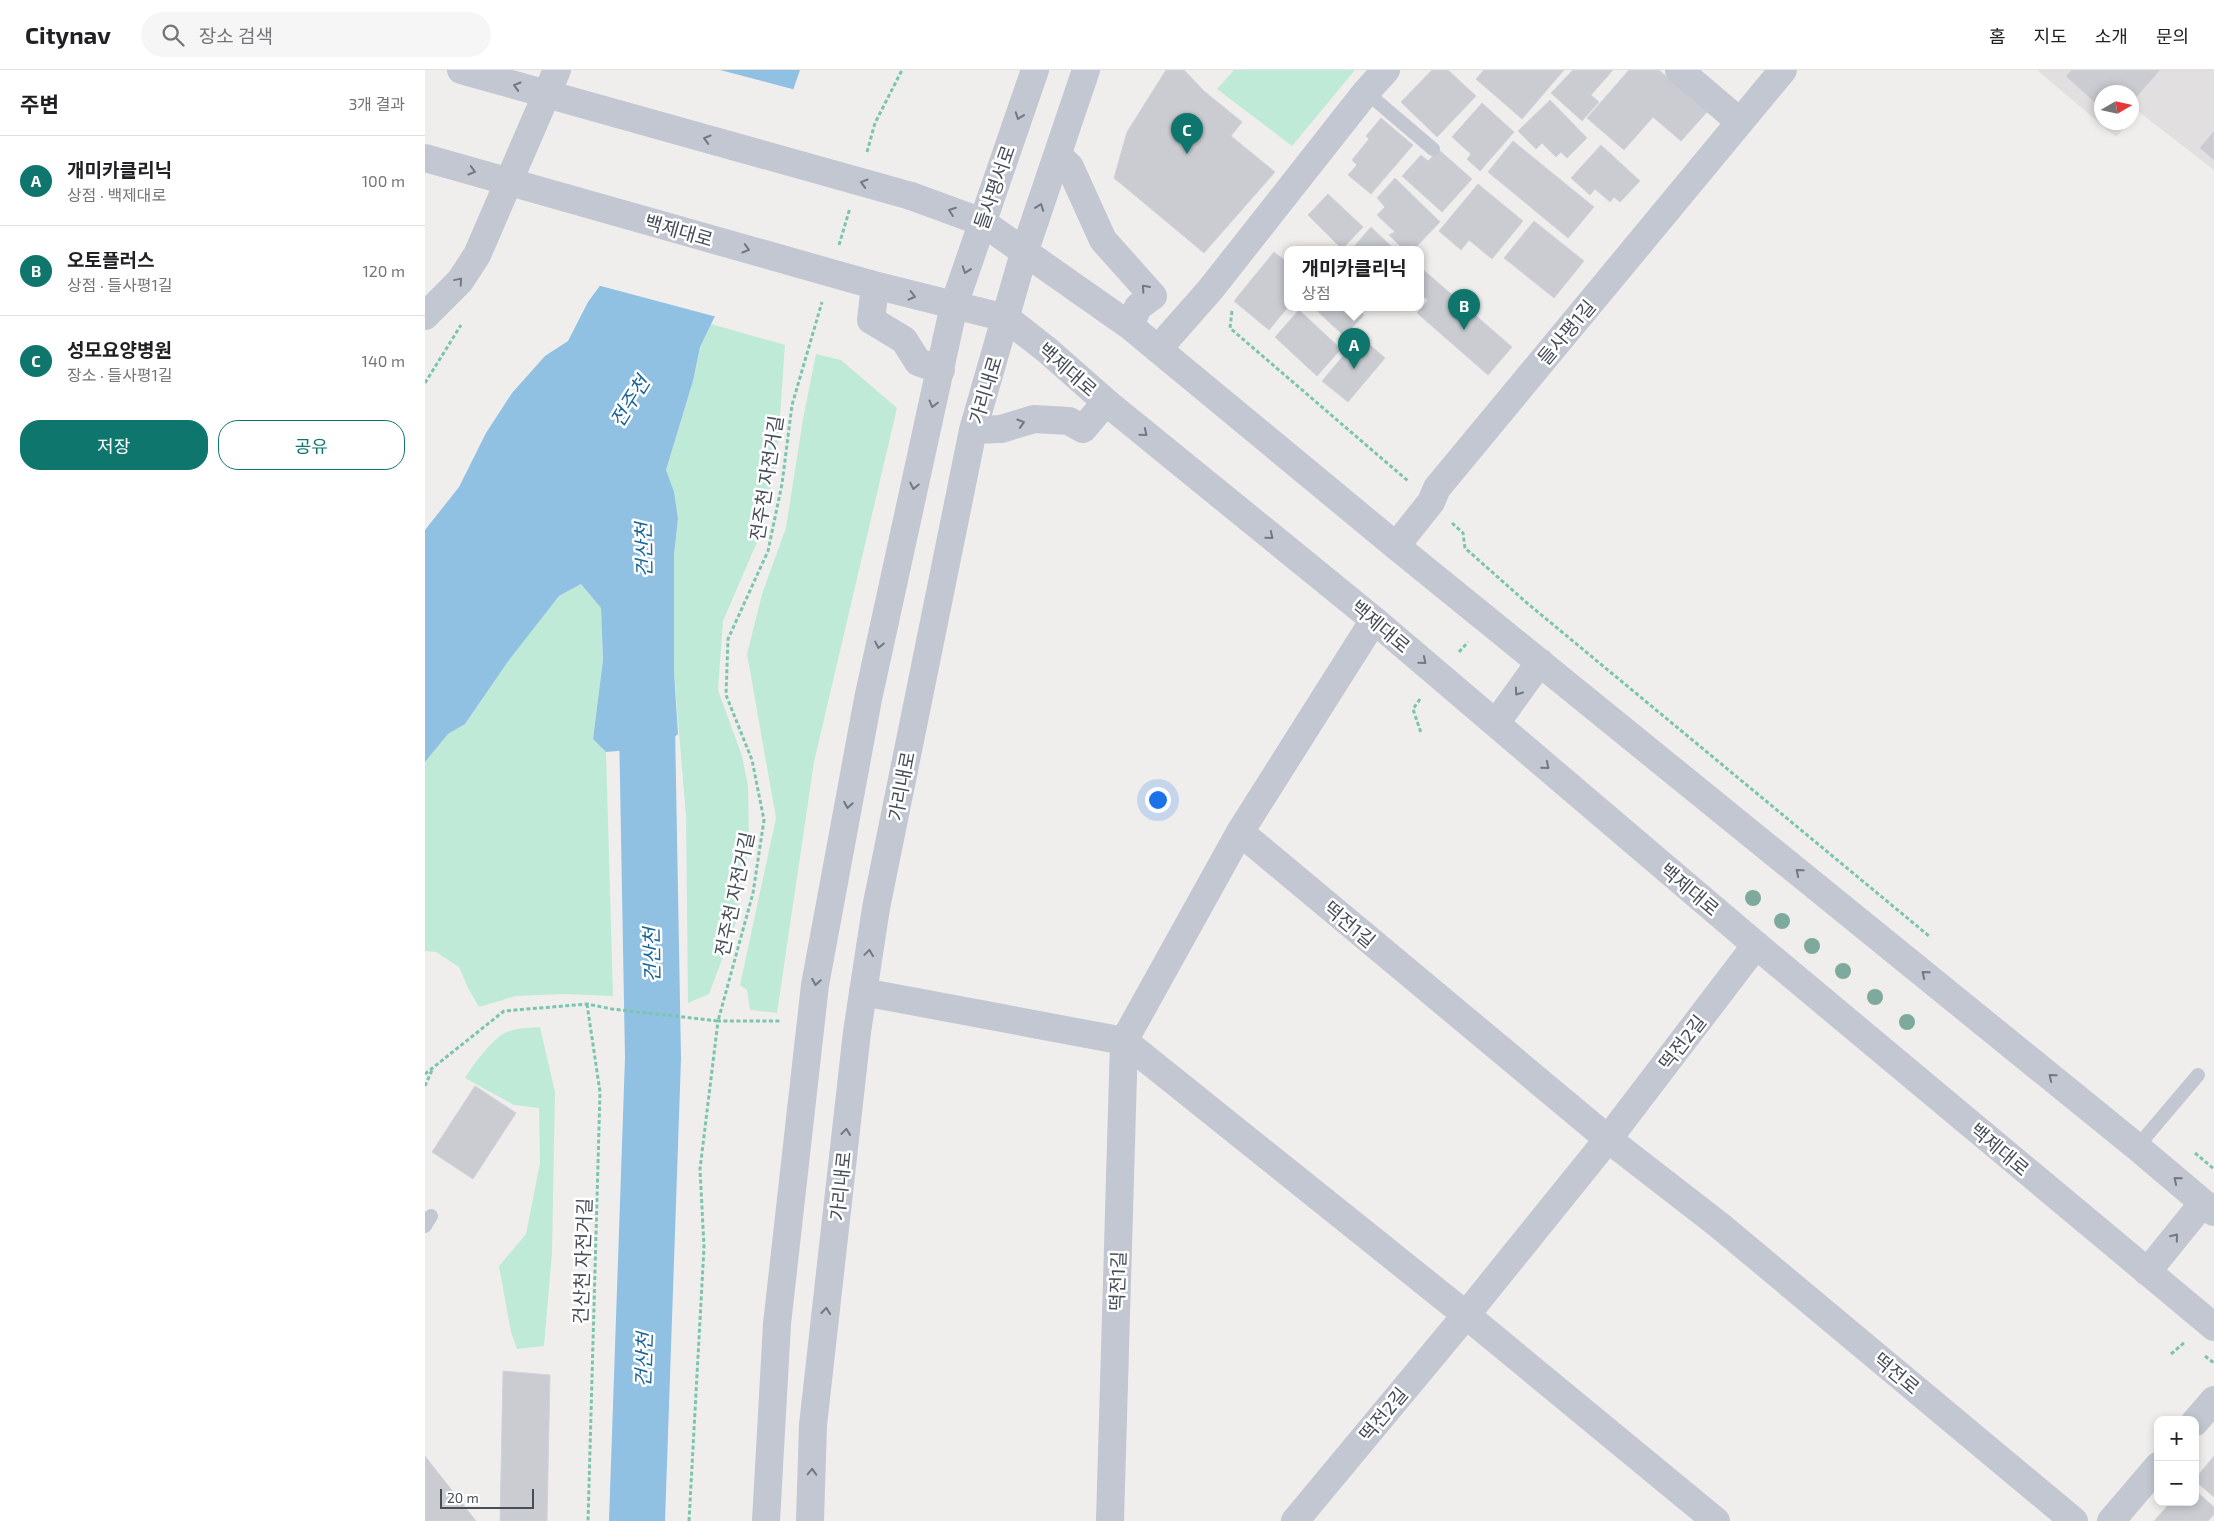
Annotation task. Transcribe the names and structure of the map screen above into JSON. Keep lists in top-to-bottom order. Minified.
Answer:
{"streets":{"street":["들사평서로","백제대로","들사평1길","가리내로","떡전1길","떡전2길","떡전로"],"path":["전주천 자전거길","건산천 자전거길"]},"crossings":[["들사평서로","백제대로"],["백제대로","가리내로"],["백제대로","떡전1길"],["백제대로","떡전2길"],["떡전1길","떡전2길"],["떡전1길","떡전로"],["떡전2길","떡전로"]],"water":["전주천","건산천"],"scale_bar":"20 m","north":"right","page":{"header":"Citynav","search":"장소 검색","nav":["홈","지도","소개","문의"],"heading":["주변","3개 결과"],"pins":["C","B","A"],"list":[{"mark":"A","name":"개미카클리닉","note":"상점 · 백제대로","value":"100 m"},{"mark":"B","name":"오토플러스","note":"상점 · 들사평1길","value":"120 m"},{"mark":"C","name":"성모요양병원","note":"장소 · 들사평1길","value":"140 m"}],"popup":["개미카클리닉","상점"],"buttons":["저장","공유"],"map_buttons":["+","−"],"scale":"20 m"}}
